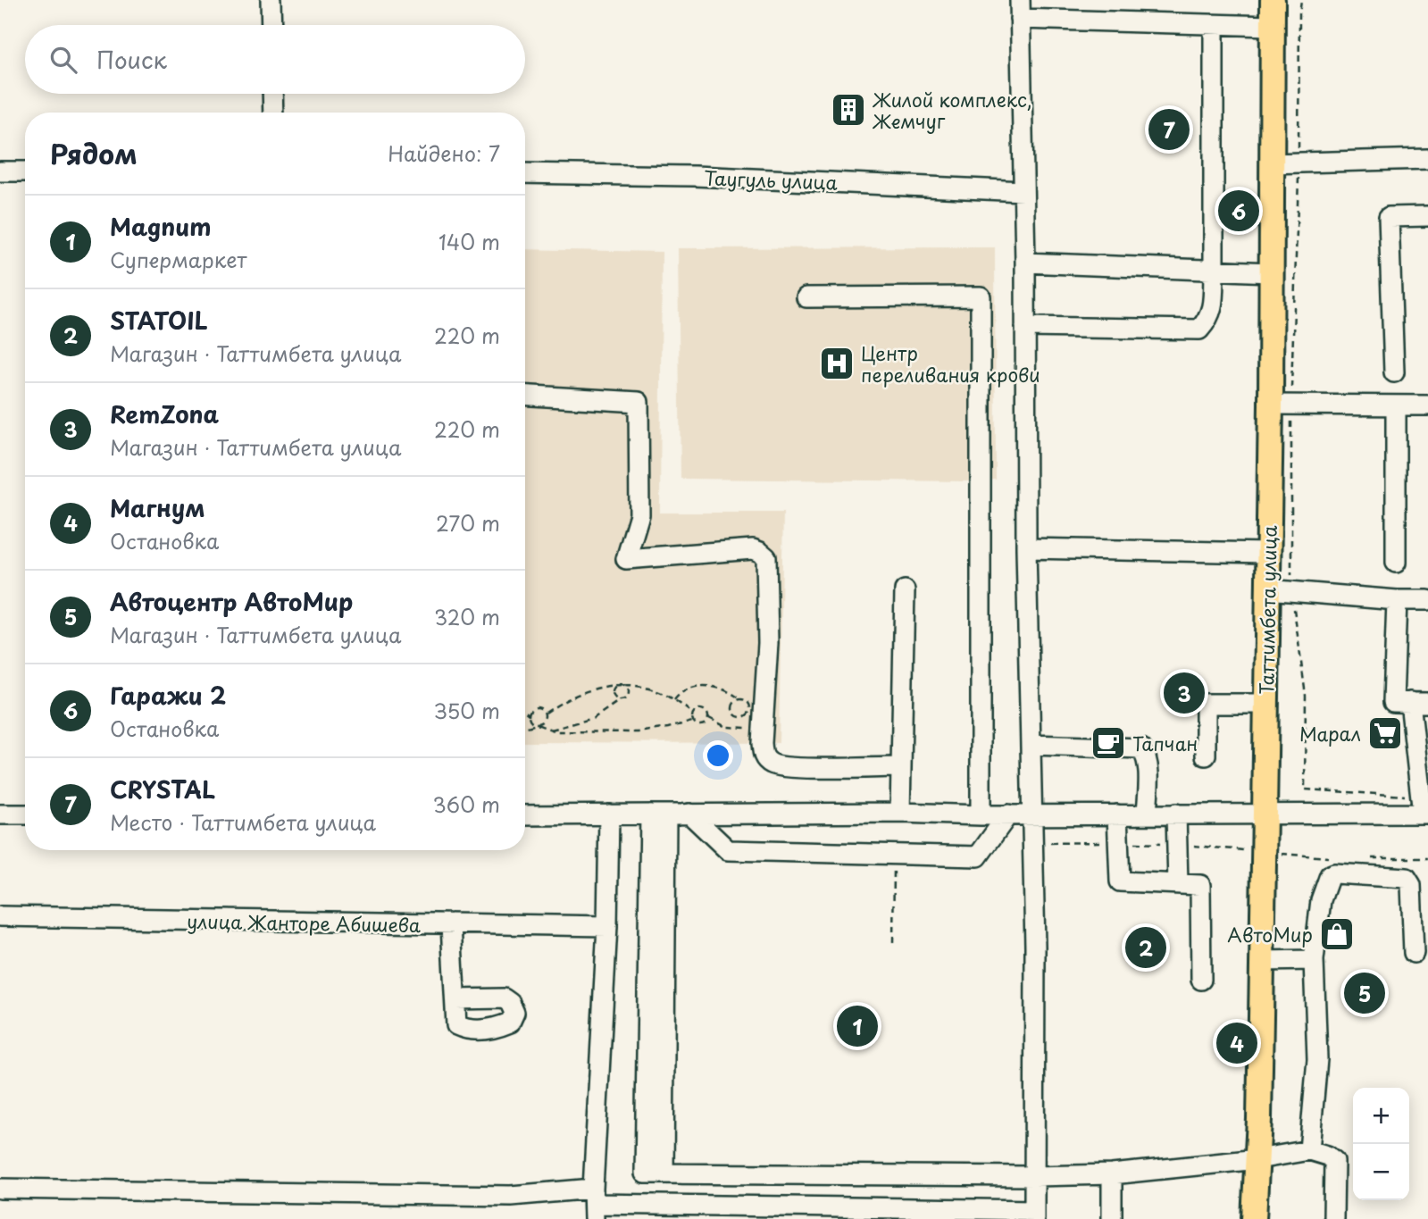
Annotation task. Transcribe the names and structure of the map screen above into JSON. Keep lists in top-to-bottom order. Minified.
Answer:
{"streets":{"main road":["Таттимбета улица"],"street":["Таугуль улица","улица Жанторе Абишева"]},"places":{"building":["Жилой комплекс, Жемчуг"],"hospital":["Центр переливания крови"],"supermarket":["Марал"],"cafe":["Тапчан"],"shop":["АвтоМир"]},"page":{"search":"Поиск","pins":["7","6","3","2","5","1","4"],"heading":["Рядом","Найдено: 7"],"list":[{"mark":"1","name":"Magnum","note":"Супермаркет","value":"140 m"},{"mark":"2","name":"STATOIL","note":"Магазин · Таттимбета улица","value":"220 m"},{"mark":"3","name":"RemZona","note":"Магазин · Таттимбета улица","value":"220 m"},{"mark":"4","name":"Магнум","note":"Остановка","value":"270 m"},{"mark":"5","name":"Автоцентр АвтоМир","note":"Магазин · Таттимбета улица","value":"320 m"},{"mark":"6","name":"Гаражи 2","note":"Остановка","value":"350 m"},{"mark":"7","name":"CRYSTAL","note":"Место · Таттимбета улица","value":"360 m"}],"map_buttons":["+","−"]}}
